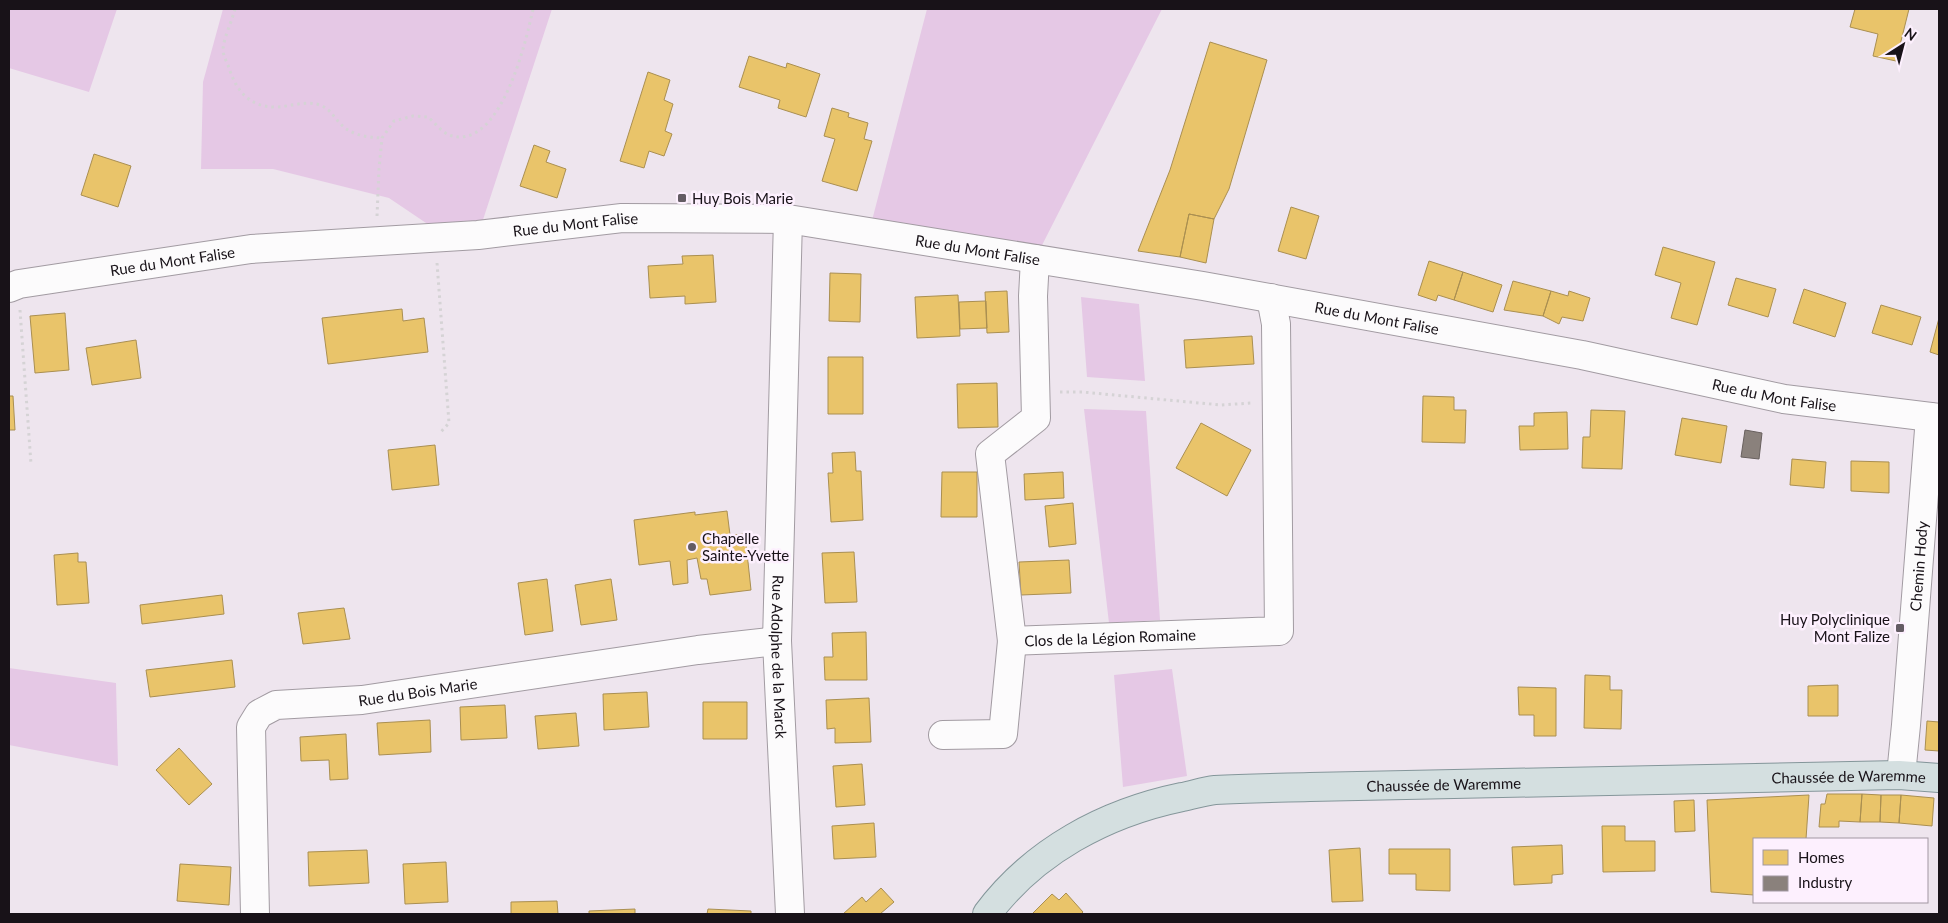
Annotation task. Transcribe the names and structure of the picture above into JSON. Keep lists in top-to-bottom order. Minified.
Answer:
{"streets":{"main road":["Chaussée de Waremme"],"street":["Rue du Mont Falise","Chemin Hody","Clos de la Légion Romaine","Rue Adolphe de la Marck","Rue du Bois Marie"]},"crossings":[["Rue du Mont Falise","Chemin Hody"],["Rue du Mont Falise","Clos de la Légion Romaine"],["Rue du Mont Falise","Rue Adolphe de la Marck"],["Chemin Hody","Chaussée de Waremme"],["Rue Adolphe de la Marck","Rue du Bois Marie"]],"places":{"transit":["Huy Bois Marie","Huy Polyclinique Mont Falize"],"other":["Chapelle Sainte-Yvette"]},"legend":["Homes","Industry"],"north":"top right"}
